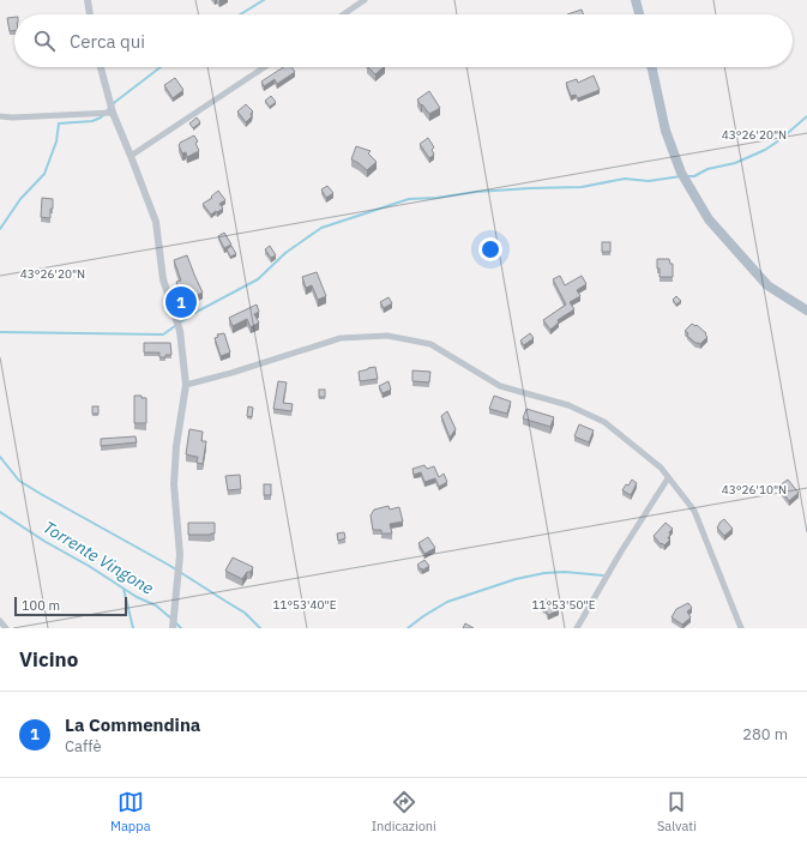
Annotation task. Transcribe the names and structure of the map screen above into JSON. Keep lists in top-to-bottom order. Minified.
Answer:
{"water":["Torrente Vingone"],"scale_bar":"100 m","page":{"search":"Cerca qui","pins":"1","scale":"100 m","heading":"Vicino","list":[{"mark":"1","name":"La Commendina","note":"Caffè","value":"280 m"}],"nav":["Mappa","Indicazioni","Salvati"]},"coordinates":["43°26'20\"N","43°26'10\"N","11°53'40\"E","11°53'50\"E"]}
